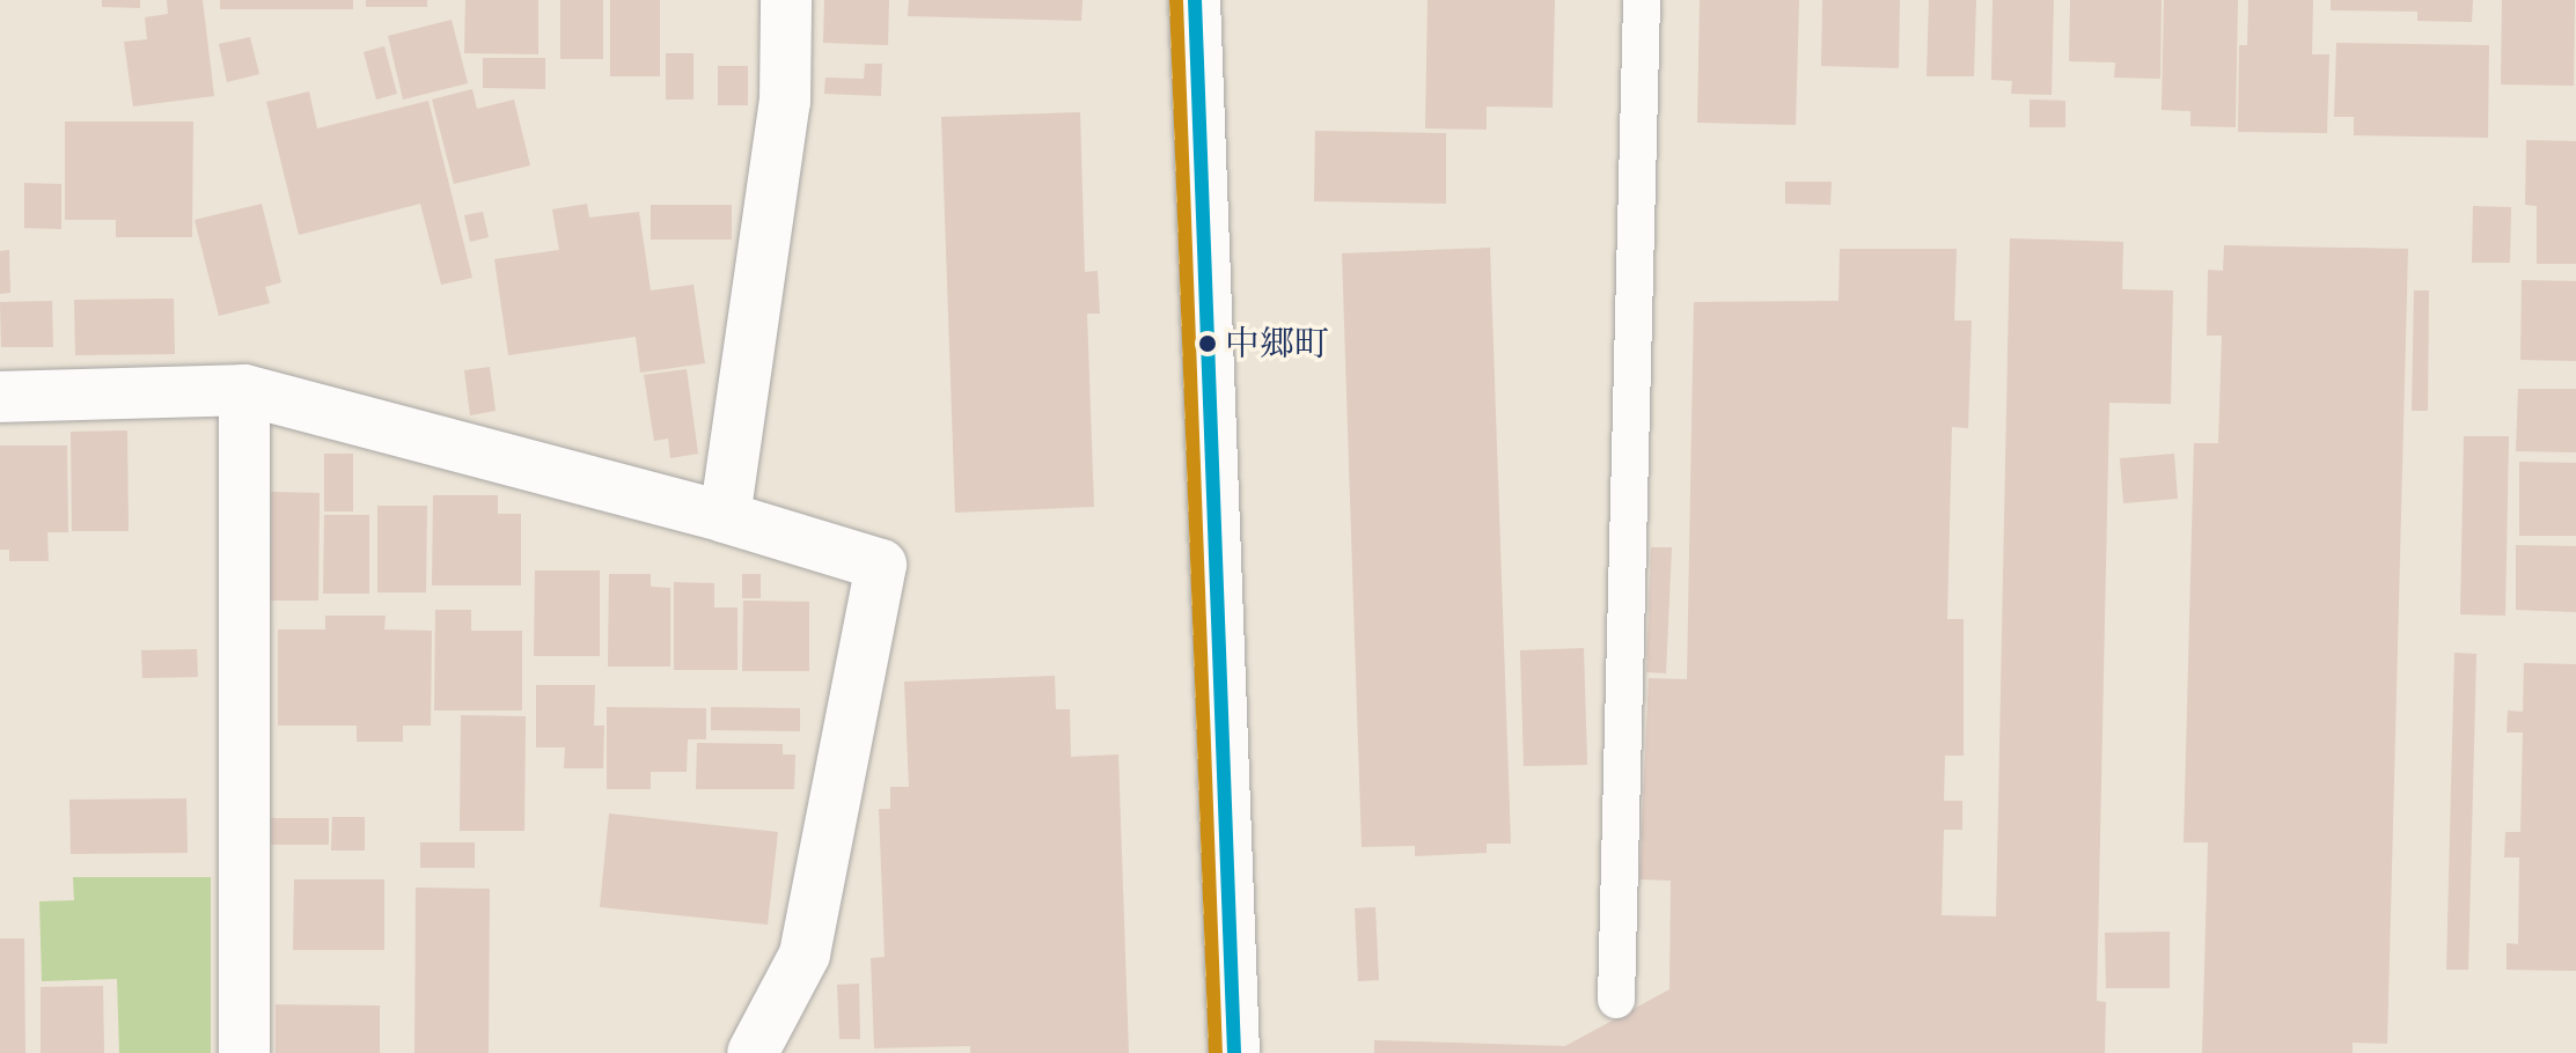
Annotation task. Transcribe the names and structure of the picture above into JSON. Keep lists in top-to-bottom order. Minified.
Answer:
{"places":["中郷町"]}
